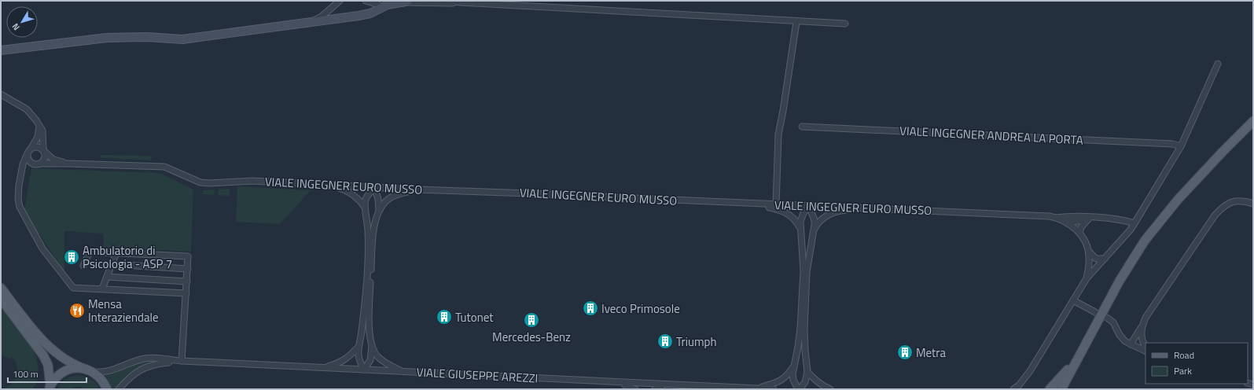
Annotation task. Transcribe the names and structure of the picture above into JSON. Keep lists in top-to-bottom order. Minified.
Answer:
{"streets":{"street":["VIALE INGEGNER ANDREA LA PORTA","VIALE INGEGNER EURO MUSSO","VIALE GIUSEPPE AREZZI"]},"places":{"building":["Ambulatorio di Psicologia - ASP 7","Iveco Primosole","Tutonet","Mercedes-Benz","Triumph","Metra"],"restaurant":["Mensa Interaziendale"]},"legend":["Road","Park"],"scale_bar":"100 m","north":"bottom left"}
